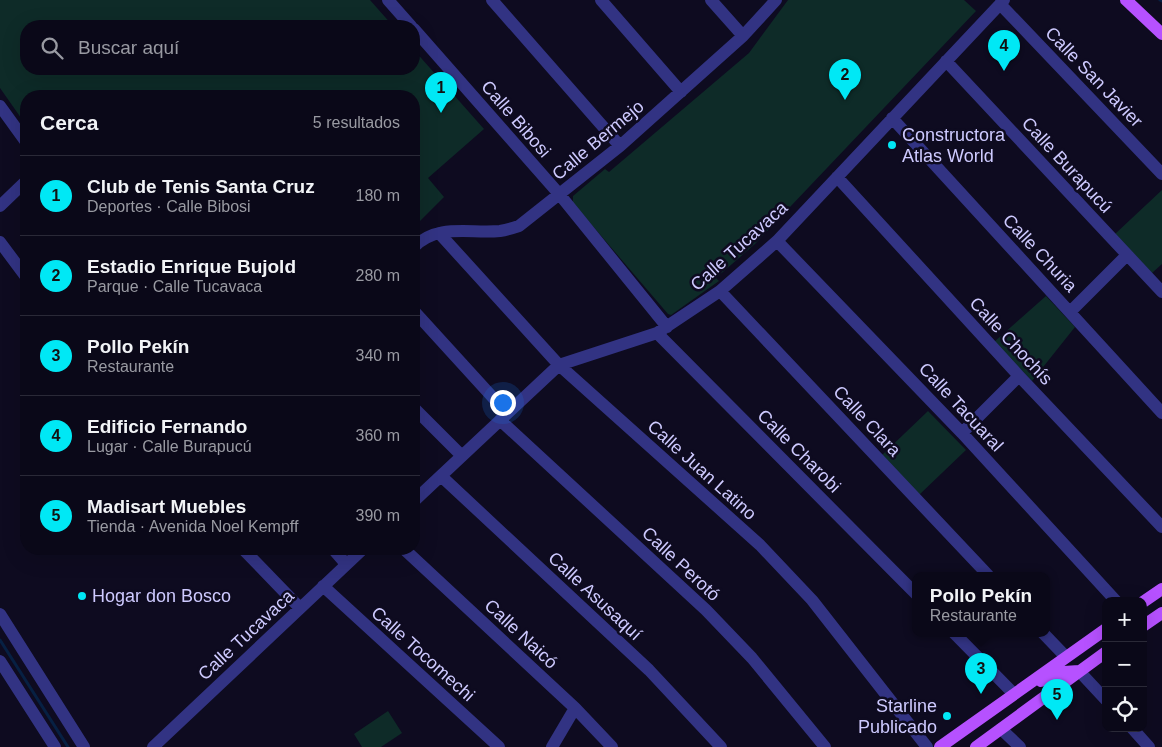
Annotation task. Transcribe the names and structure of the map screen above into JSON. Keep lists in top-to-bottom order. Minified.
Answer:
{"streets":{"street":["Calle San Javier","Calle Bibosi","Calle Bermejo","Calle Burapucú","Calle Tucavaca","Calle Churia","Calle Chochís","Calle Tacuaral","Calle Clara","Calle Charobi","Calle Juan Latino","Calle Perotó","Calle Asusaquí","Calle Naicó","Calle Tocomechi"]},"crossings":[["Calle San Javier","Calle Tucavaca"],["Calle Bibosi","Calle Bermejo"],["Calle Bibosi","Calle Tucavaca"],["Calle Bibosi","Calle Charobi"],["Calle Bermejo","Calle Juan Latino"],["Calle Burapucú","Calle Tucavaca"],["Calle Tucavaca","Calle Churia"],["Calle Tucavaca","Calle Chochís"],["Calle Tucavaca","Calle Tacuaral"],["Calle Tucavaca","Calle Clara"],["Calle Tucavaca","Calle Charobi"],["Calle Tucavaca","Calle Juan Latino"],["Calle Tucavaca","Calle Perotó"],["Calle Tucavaca","Calle Asusaquí"],["Calle Tucavaca","Calle Tocomechi"]],"places":["Constructora Atlas World","Hogar don Bosco","Starline Publicado"],"page":{"search":"Buscar aquí","pins":["4","2","1","3","5"],"heading":["Cerca","5 resultados"],"list":[{"mark":"1","name":"Club de Tenis Santa Cruz","note":"Deportes · Calle Bibosi","value":"180 m"},{"mark":"2","name":"Estadio Enrique Bujold","note":"Parque · Calle Tucavaca","value":"280 m"},{"mark":"3","name":"Pollo Pekín","note":"Restaurante","value":"340 m"},{"mark":"4","name":"Edificio Fernando","note":"Lugar · Calle Burapucú","value":"360 m"},{"mark":"5","name":"Madisart Muebles","note":"Tienda · Avenida Noel Kempff","value":"390 m"}],"popup":["Pollo Pekín","Restaurante"],"map_buttons":["+","−"]}}
